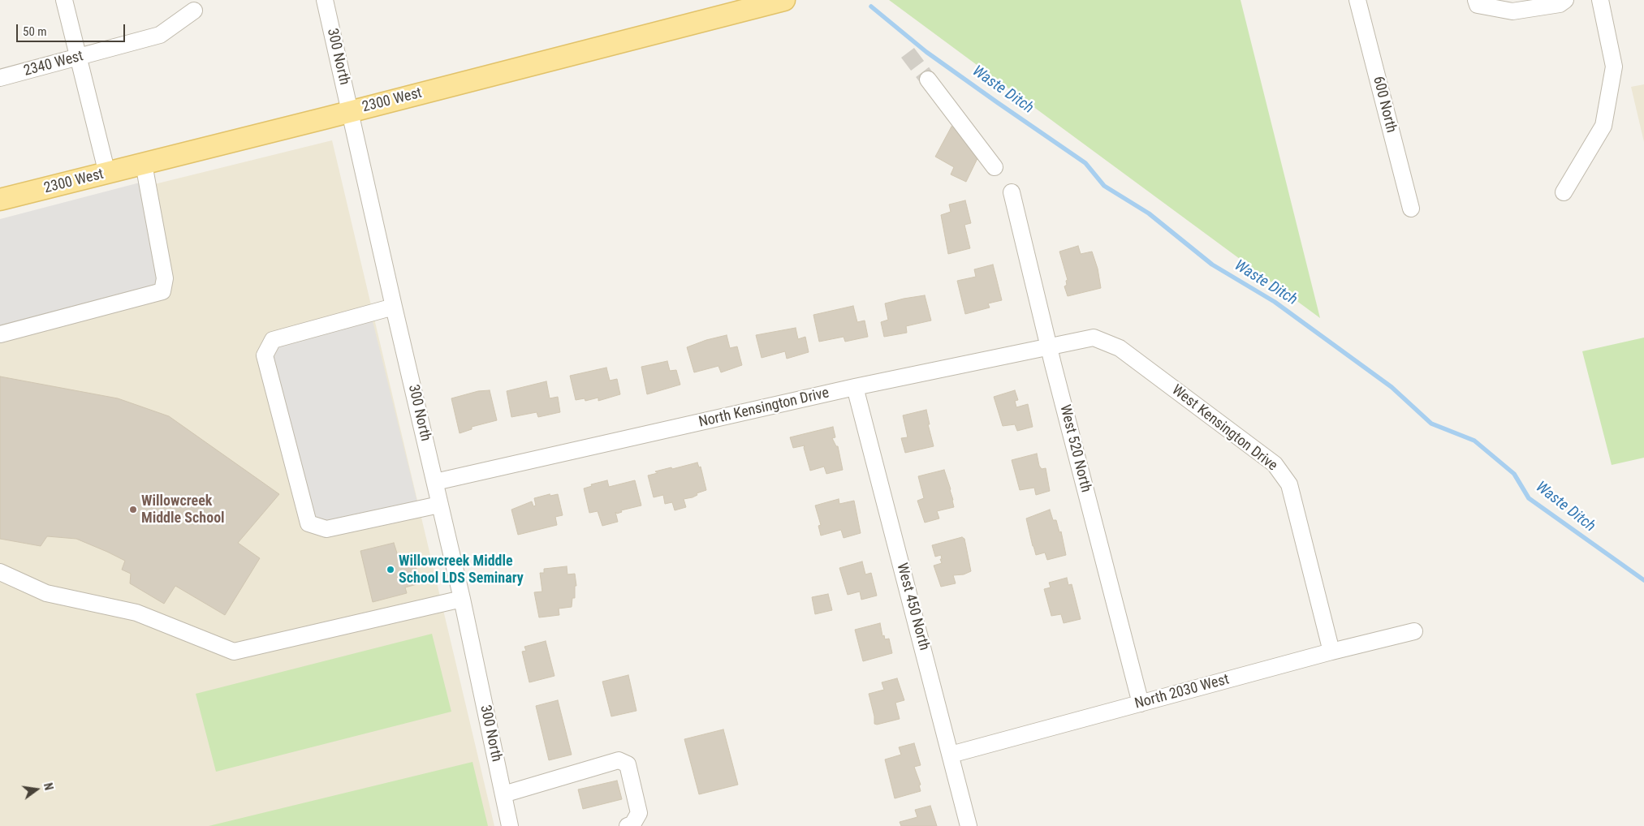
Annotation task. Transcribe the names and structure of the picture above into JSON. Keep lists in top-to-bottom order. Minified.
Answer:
{"streets":{"main road":["2300 West"],"street":["300 North","2340 West","600 North","North Kensington Drive","West Kensington Drive","West 520 North","West 450 North","North 2030 West"]},"crossings":[["300 North","2300 West"],["300 North","North Kensington Drive"],["North Kensington Drive","West Kensington Drive"],["North Kensington Drive","West 520 North"],["North Kensington Drive","West 450 North"],["West Kensington Drive","North 2030 West"],["West 520 North","North 2030 West"],["West 450 North","North 2030 West"]],"water":["Waste Ditch"],"places":["Willowcreek Middle School","Willowcreek Middle School LDS Seminary"],"scale_bar":"50 m","north":"right"}
